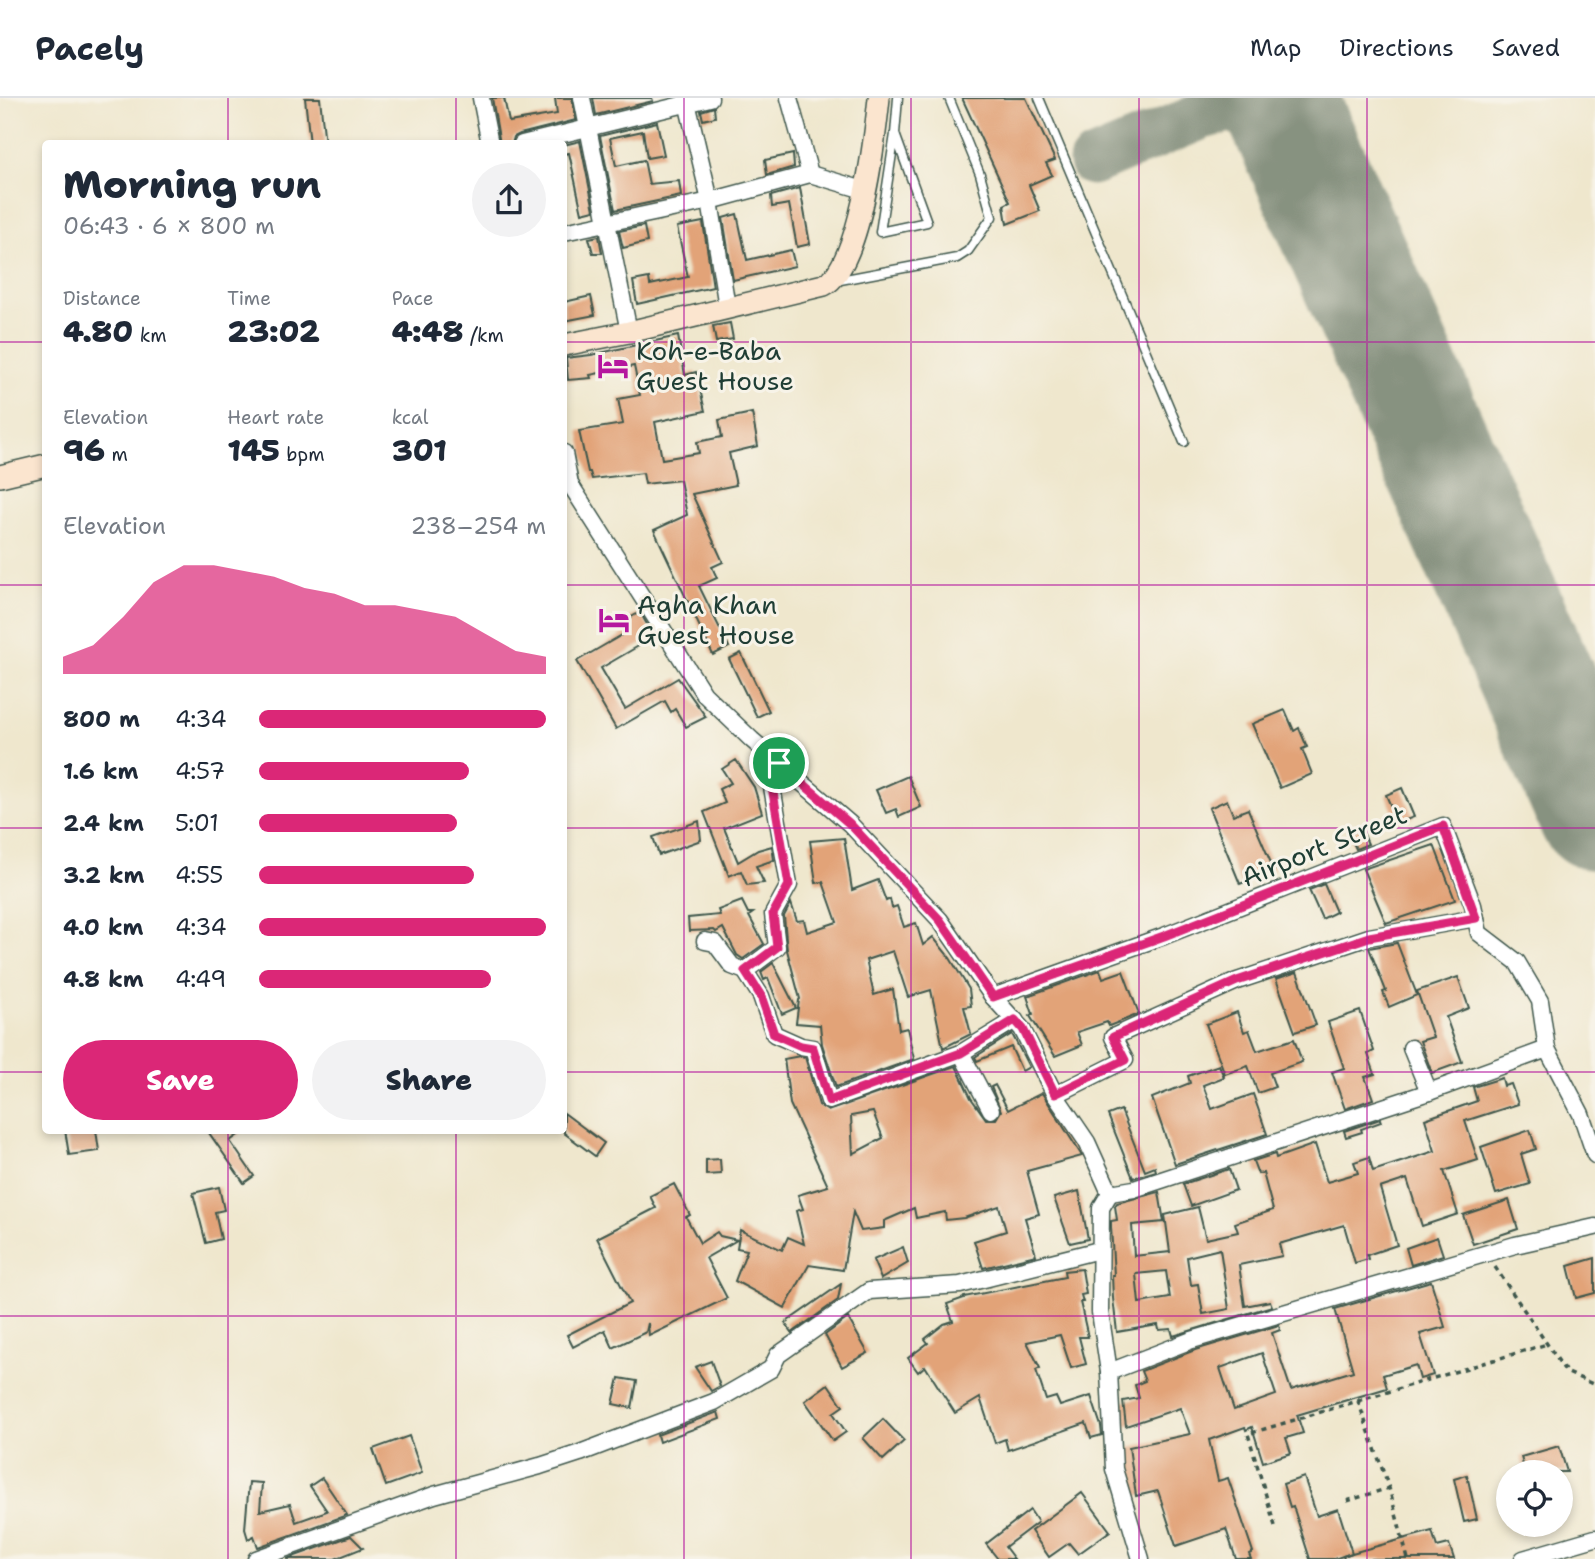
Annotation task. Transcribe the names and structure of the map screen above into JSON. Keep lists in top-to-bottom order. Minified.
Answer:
{"streets":{"street":["Airport Street"]},"places":{"hotel":["Koh-e-Baba Guest House","Agha Khan Guest House"]},"page":{"header":"Pacely","nav":["Map","Directions","Saved"],"heading":["Morning run","06:43 · 6 × 800 m"],"stats":[["Distance","4.80 km"],["Time","23:02"],["Pace","4:48 /km"],["Elevation","96 m"],["Heart rate","145 bpm"],["kcal","301"]],"chart":["Elevation","238–254 m"],"list":[{"name":"800 m","note":"4:34"},{"name":"1.6 km","note":"4:57"},{"name":"2.4 km","note":"5:01"},{"name":"3.2 km","note":"4:55"},{"name":"4.0 km","note":"4:34"},{"name":"4.8 km","note":"4:49"}],"buttons":["Save","Share"]}}
